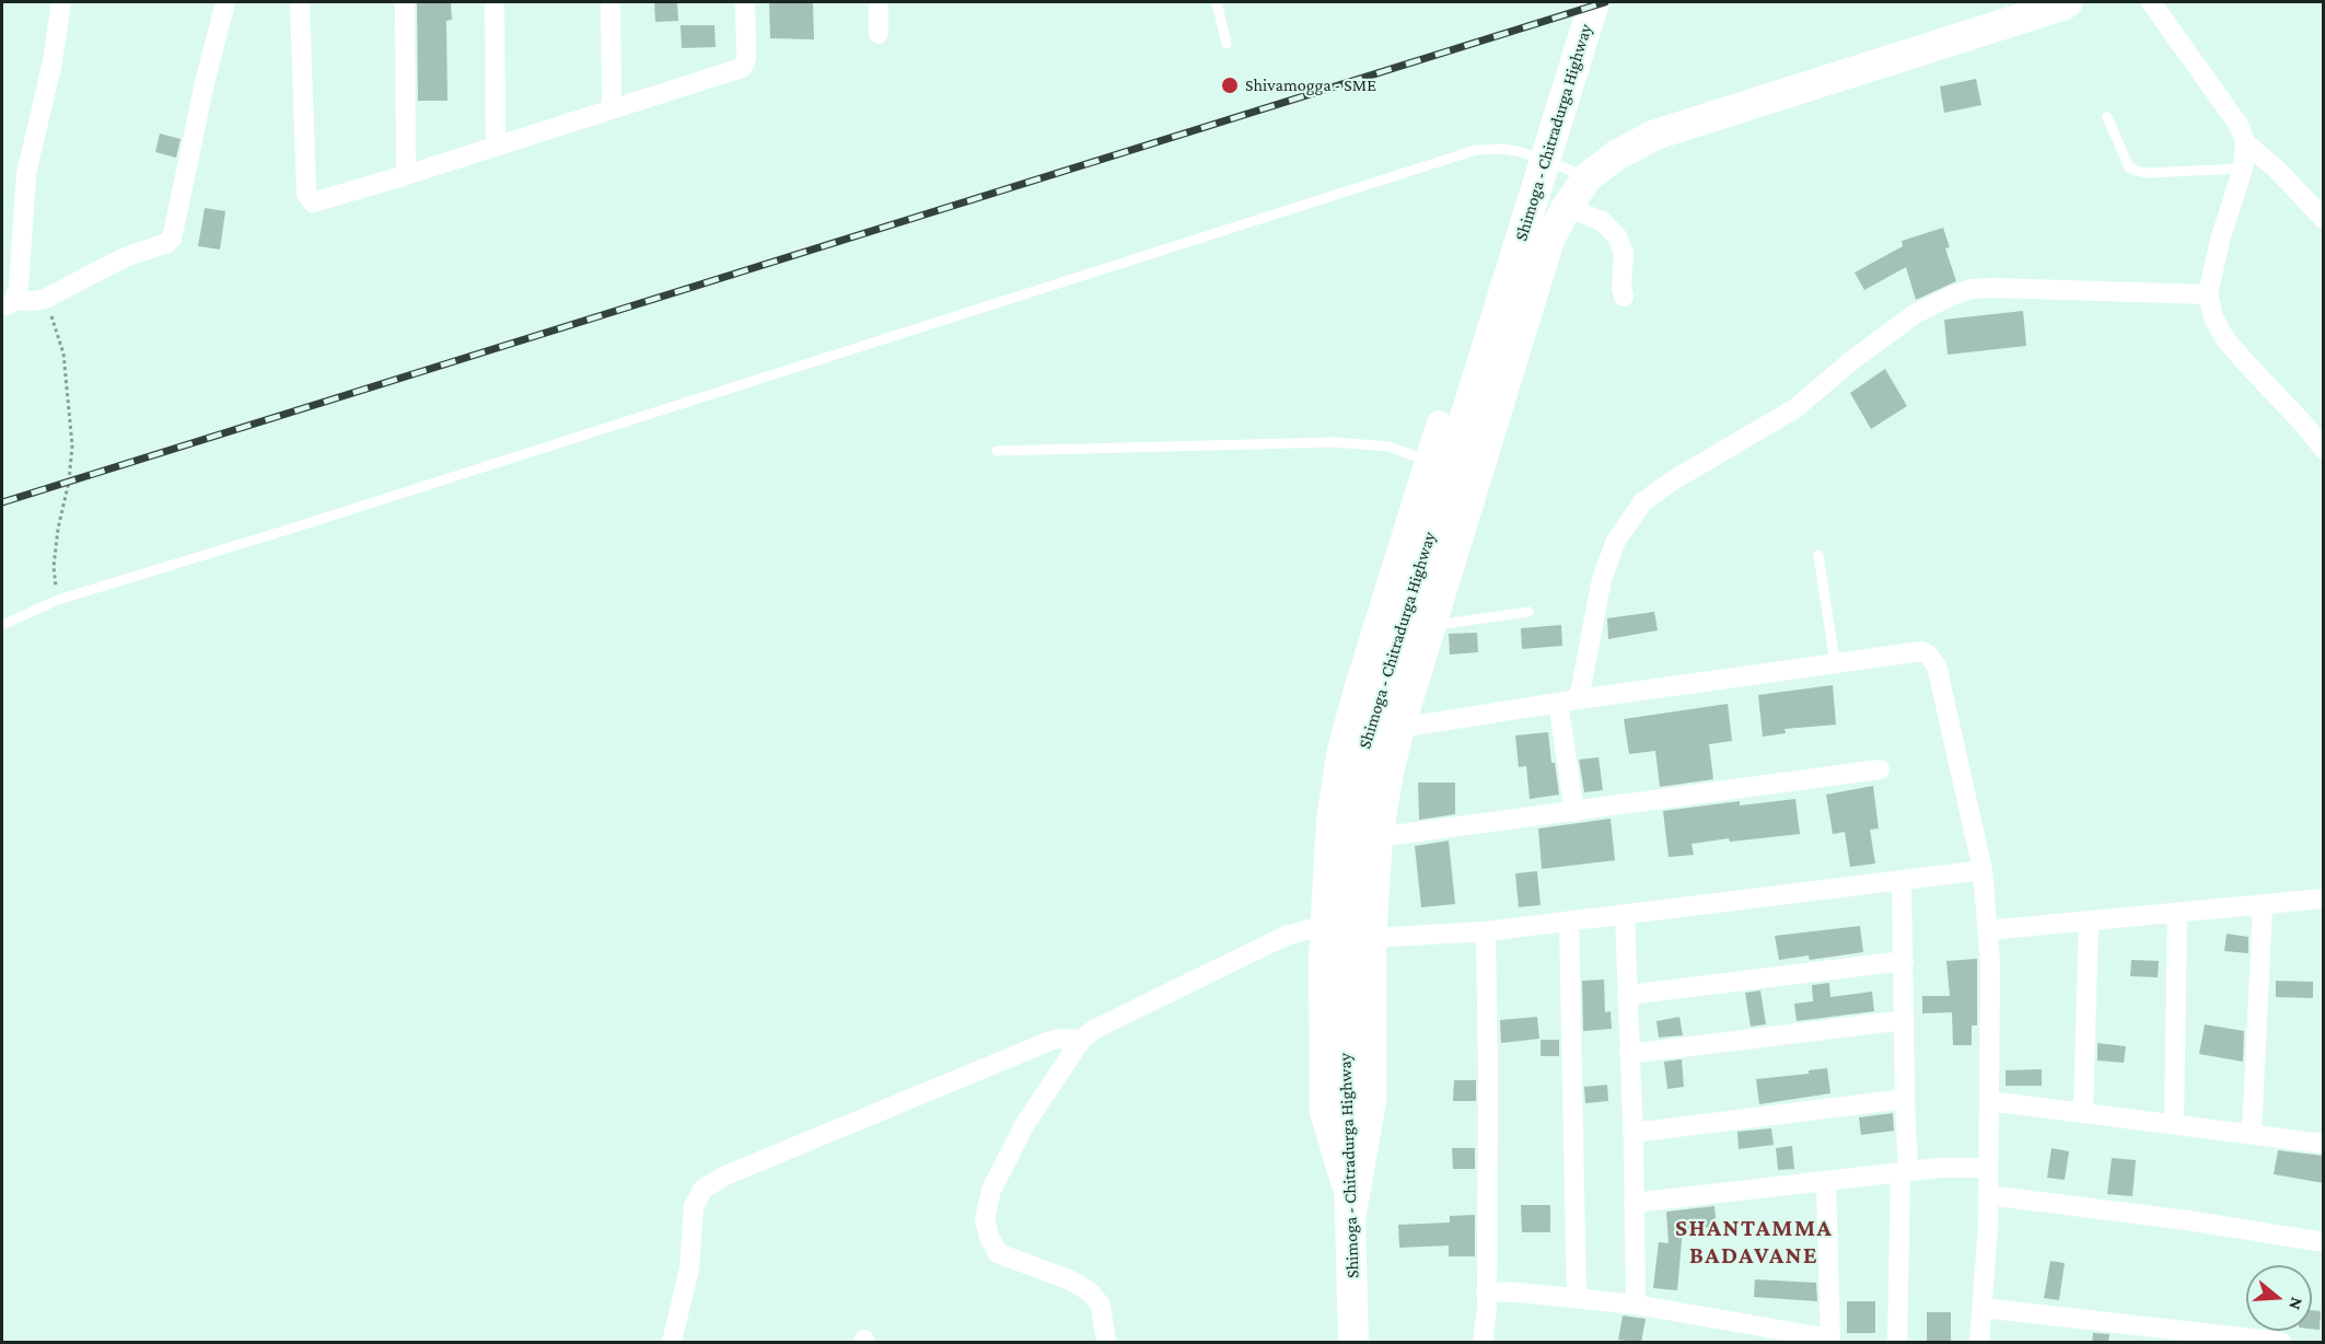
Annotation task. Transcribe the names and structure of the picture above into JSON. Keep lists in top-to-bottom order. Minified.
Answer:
{"streets":{"main road":["Shimoga - Chitradurga Highway"]},"districts":["SHANTAMMA BADAVANE"],"places":["Shivamogga - SME"],"north":"right"}
